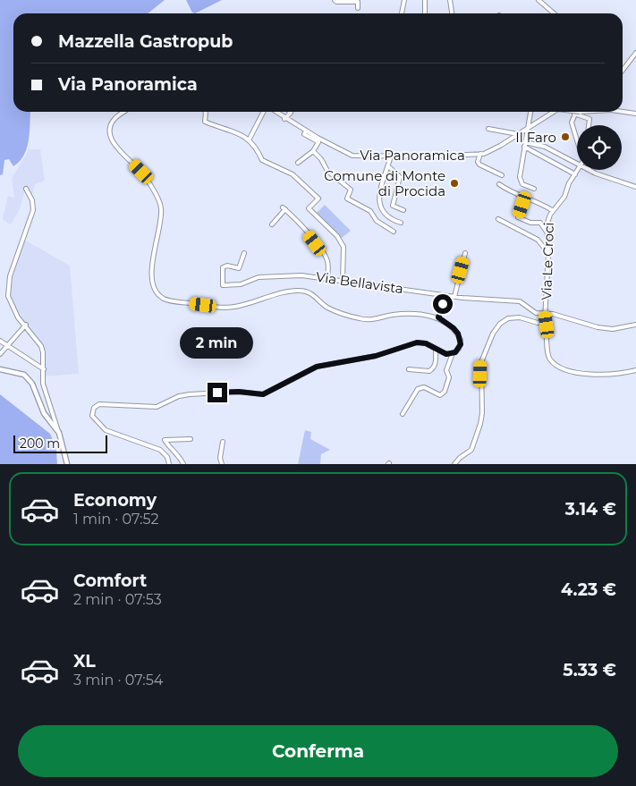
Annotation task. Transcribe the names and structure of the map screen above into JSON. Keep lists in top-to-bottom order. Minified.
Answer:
{"streets":{"street":["Via Panoramica","Via Le Croci","Via Bellavista"]},"crossings":[["Via Le Croci","Via Bellavista"]],"places":["Il Faro","Comune di Monte di Procida"],"scale_bar":"200 m","page":{"banner":["Mazzella Gastropub","Via Panoramica"],"bubble":"2 min","scale":"200 m","list":[{"name":"Economy","note":"1 min · 07:52","value":"3.14 €"},{"name":"Comfort","note":"2 min · 07:53","value":"4.23 €"},{"name":"XL","note":"3 min · 07:54","value":"5.33 €"}],"buttons":"Conferma"}}
